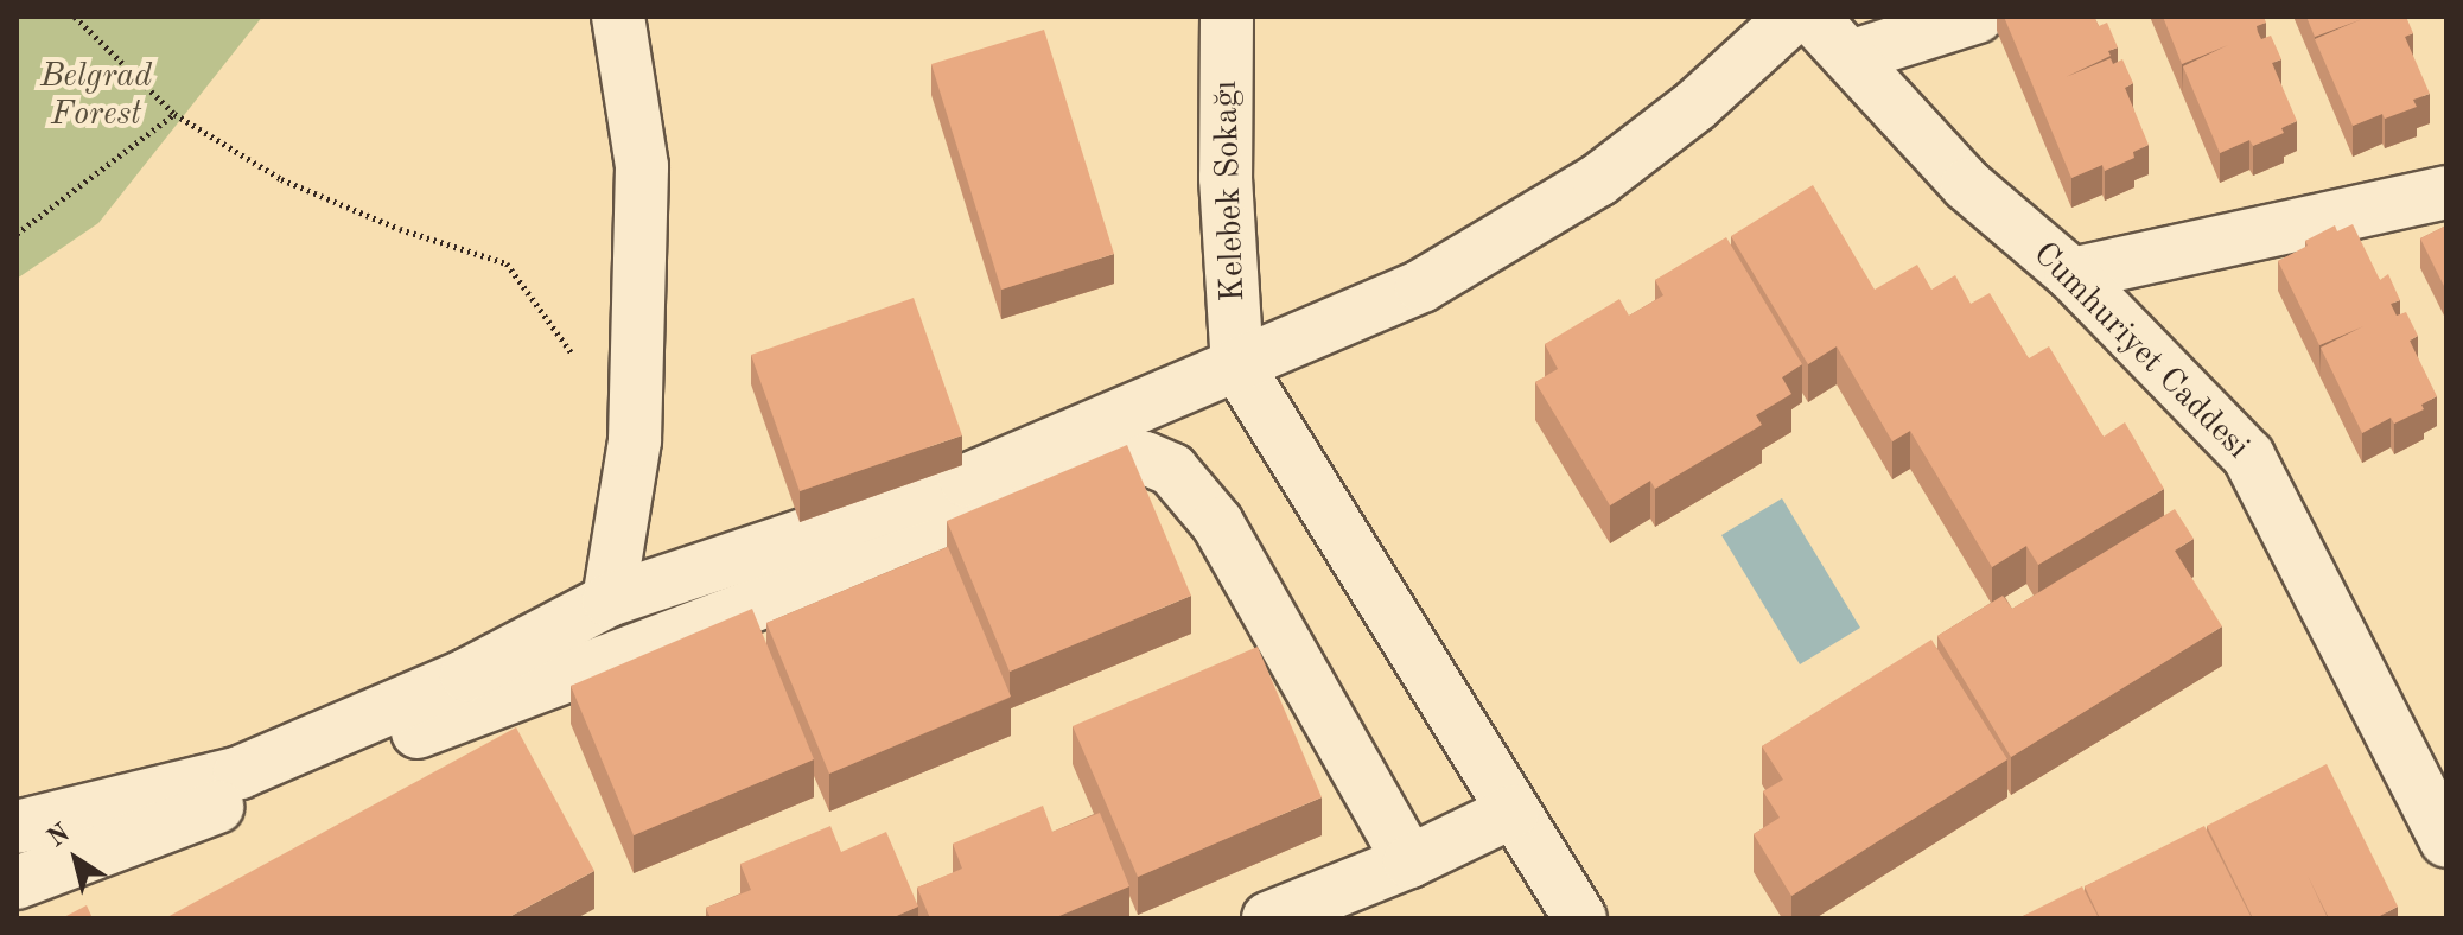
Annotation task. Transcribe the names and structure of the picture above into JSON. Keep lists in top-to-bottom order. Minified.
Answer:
{"streets":{"street":["Kelebek Sokağı","Cumhuriyet Caddesi"]},"parks":["Belgrad Forest"],"north":"top left"}
